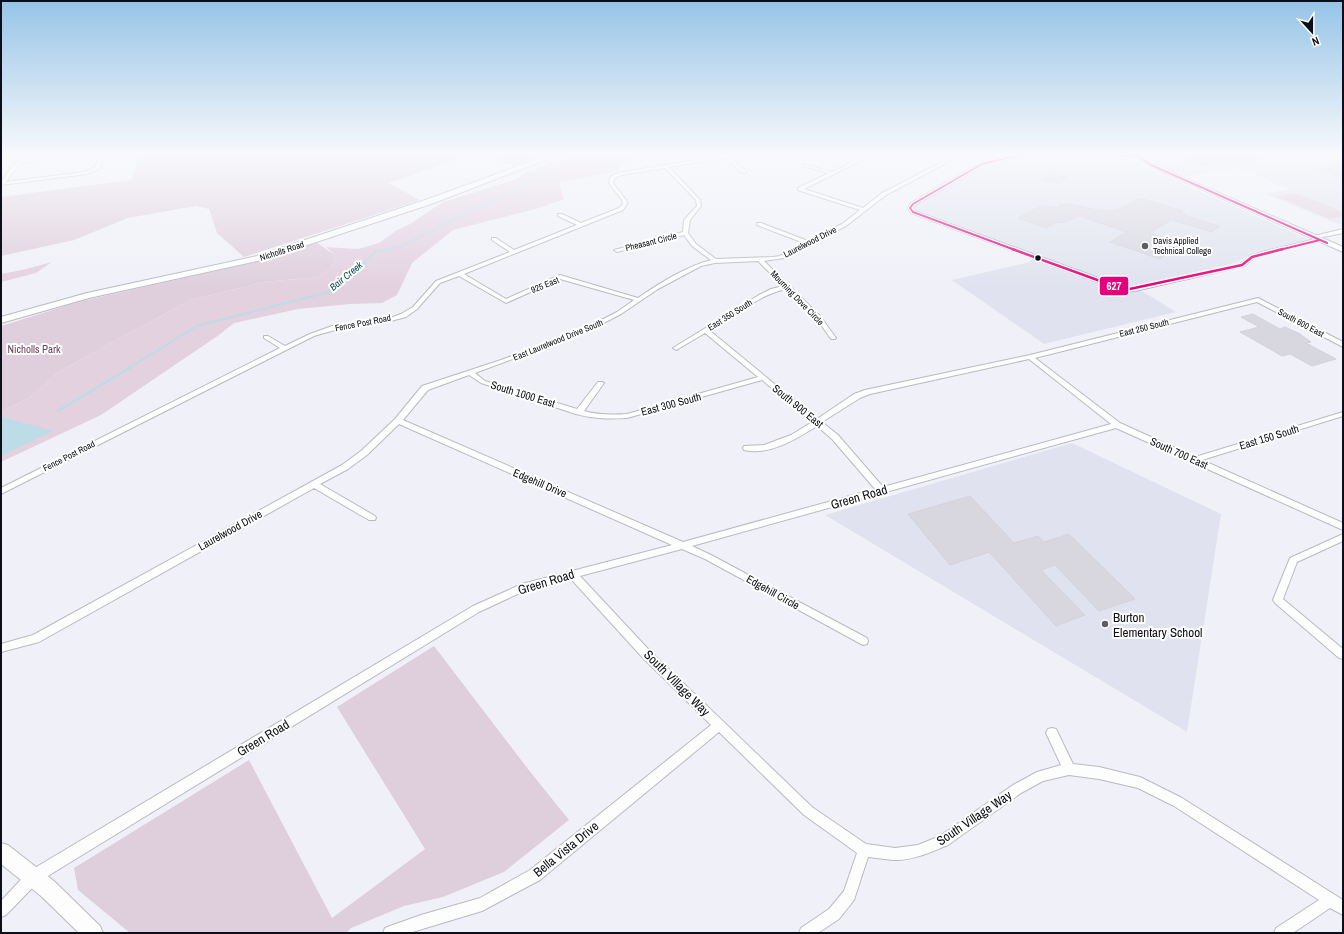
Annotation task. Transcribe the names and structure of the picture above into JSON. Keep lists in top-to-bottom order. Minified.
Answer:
{"streets":{"street":["Pheasant Circle","Laurelwood Drive","Nicholls Road","925 East","Mourning Dove Circle","East 350 South","Fence Post Road","South 600 East","East 250 South","East Laurelwood Drive South","South 1000 East","East 300 South","South 900 East","East 150 South","South 700 East","Edgehill Drive","Green Road","Edgehill Circle","South Village Way","Bella Vista Drive"]},"crossings":[["Laurelwood Drive","Mourning Dove Circle"],["Laurelwood Drive","East Laurelwood Drive South"],["Laurelwood Drive","Edgehill Drive"],["925 East","Fence Post Road"],["925 East","East Laurelwood Drive South"],["Mourning Dove Circle","East 350 South"],["East 350 South","South 900 East"],["South 600 East","East 250 South"],["East 250 South","South 900 East"],["East 250 South","South 700 East"],["East Laurelwood Drive South","South 1000 East"],["South 1000 East","East 300 South"],["East 300 South","South 900 East"],["South 900 East","Green Road"],["East 150 South","South 700 East"],["South 700 East","Green Road"],["Edgehill Drive","Green Road"],["Edgehill Drive","Edgehill Circle"],["Green Road","Edgehill Circle"],["Green Road","South Village Way"],["South Village Way","Bella Vista Drive"]],"water":["Bair Creek"],"parks":["Nicholls Park"],"places":["Davis Applied Technical College","Burton Elementary School"],"lines":["transit line 627"],"north":"bottom"}
